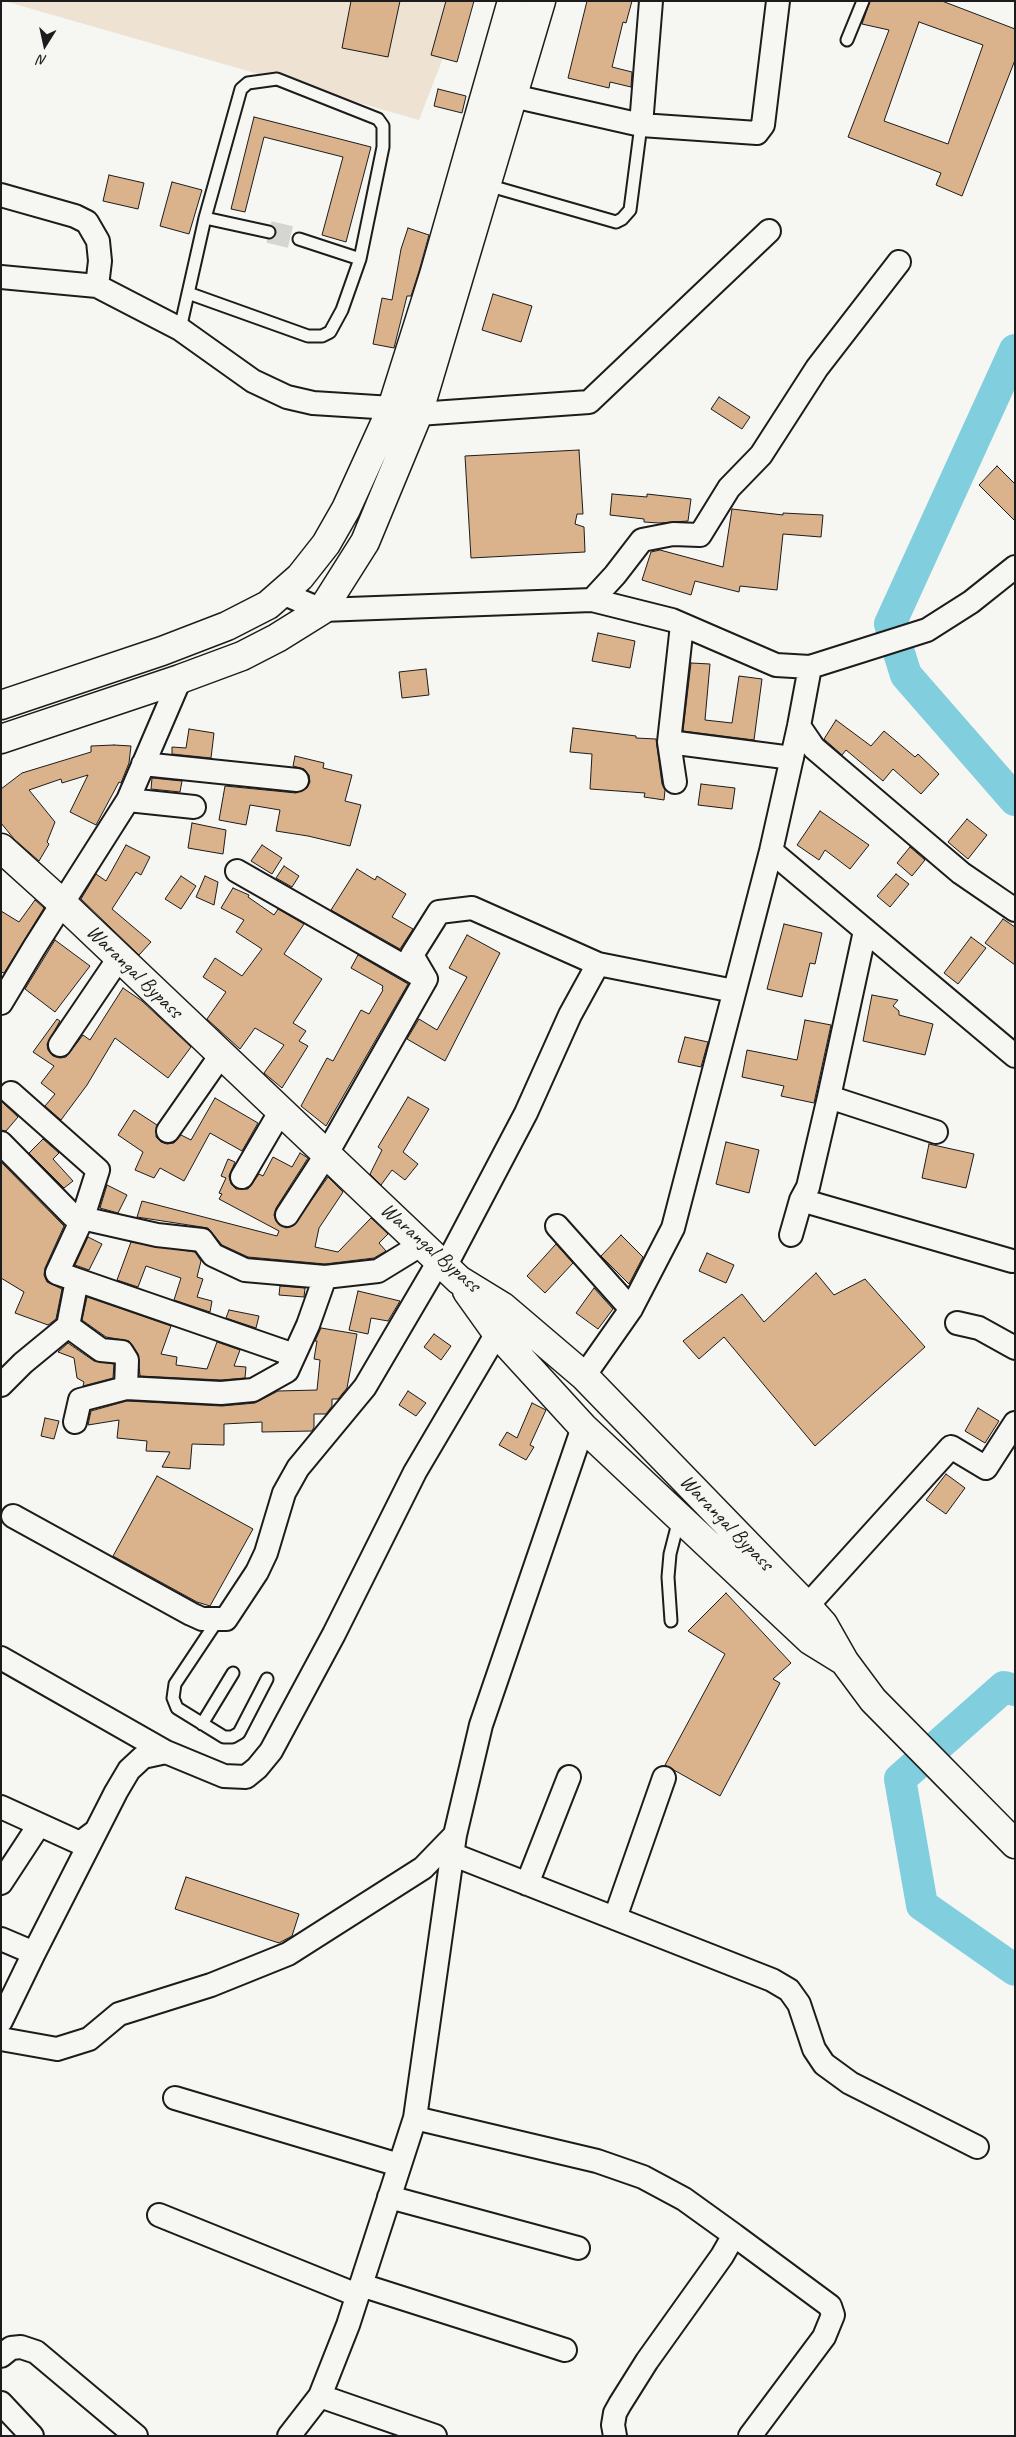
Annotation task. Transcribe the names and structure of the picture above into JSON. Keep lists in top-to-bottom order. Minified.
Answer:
{"streets":{"main road":["Warangal Bypass"]},"north":"bottom"}
